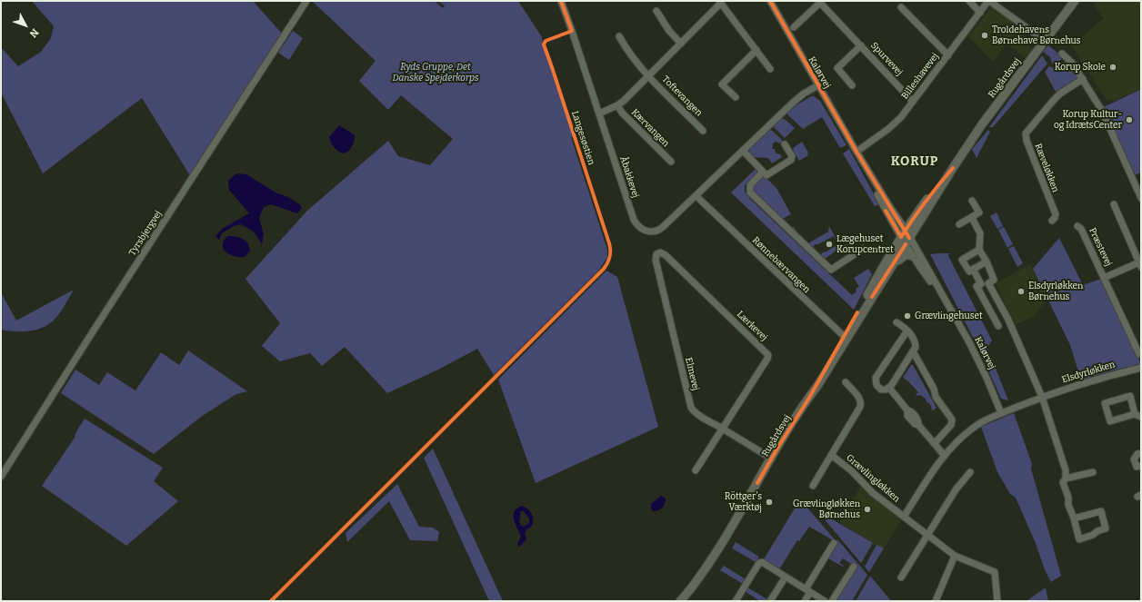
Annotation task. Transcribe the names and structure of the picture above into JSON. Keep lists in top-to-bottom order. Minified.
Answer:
{"streets":{"main road":["Rugårdsvej"],"street":["Spurvevej","Kalørvej","Billeshavevej","Toftevangen","Kærvangen","Ræveløkken","Åbakkevej","Tyrsbjergvej","Præstevej","Rønnebærvangen","Lærkevej","Elsdyrløkken","Elmevej","Grævlingløkken"],"cycle path":["Langesøstien"]},"crossings":[["Spurvevej","Billeshavevej"],["Kalørvej","Billeshavevej"],["Kalørvej","Rugårdsvej"],["Kalørvej","Åbakkevej"],["Kalørvej","Elsdyrløkken"],["Kalørvej","Grævlingløkken"],["Rugårdsvej","Rønnebærvangen"],["Rugårdsvej","Elmevej"],["Lærkevej","Elmevej"],["Elsdyrløkken","Grævlingløkken"]],"districts":["KORUP"],"parks":["Ryds Gruppe, Det Danske Spejderkorps"],"places":["Troldehavens Børnehave Børnehus","Korup Skole","Korup Kultur- og IdrætsCenter","Lægehuset Korupcentret","Elsdyrløkken Børnehus","Grævlingehuset","Röttger's Værktøj","Grævlingløkken Børnehus"],"north":"bottom right"}
